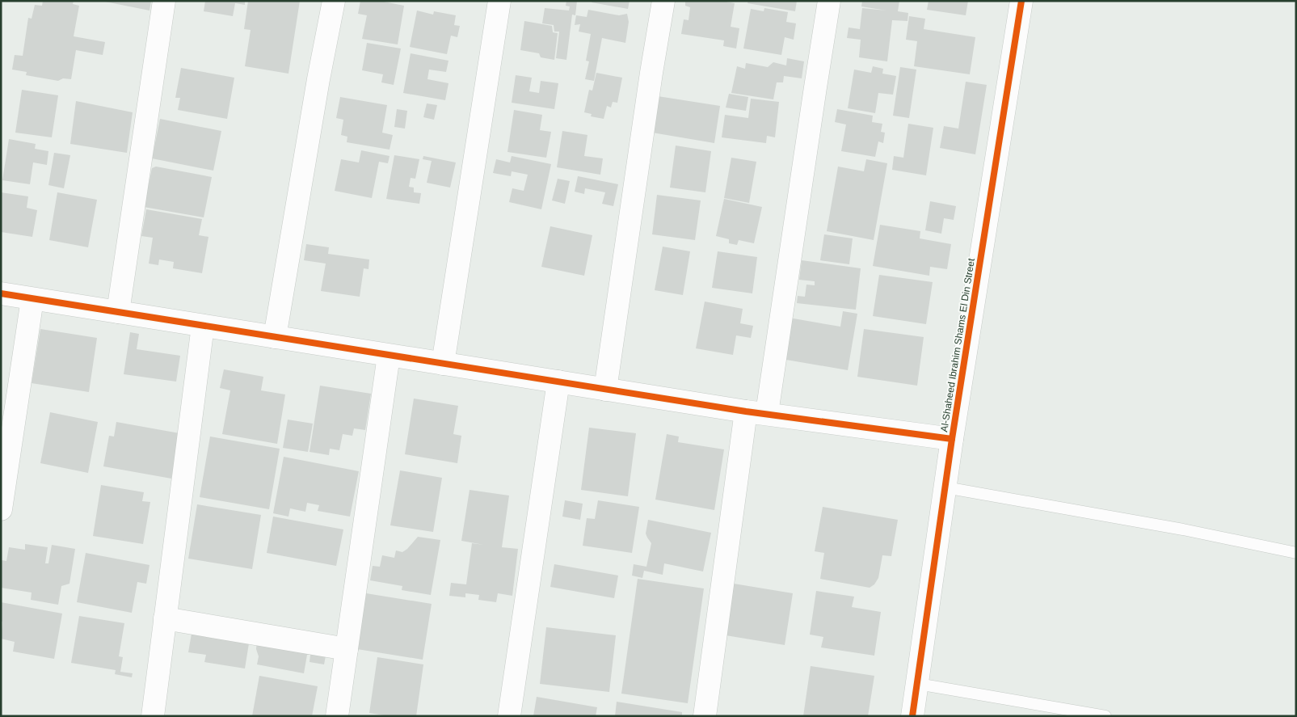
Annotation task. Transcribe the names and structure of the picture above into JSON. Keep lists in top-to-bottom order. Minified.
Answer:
{"streets":{"street":["Al-Shaheed Ibrahim Shams El Din Street"]}}
